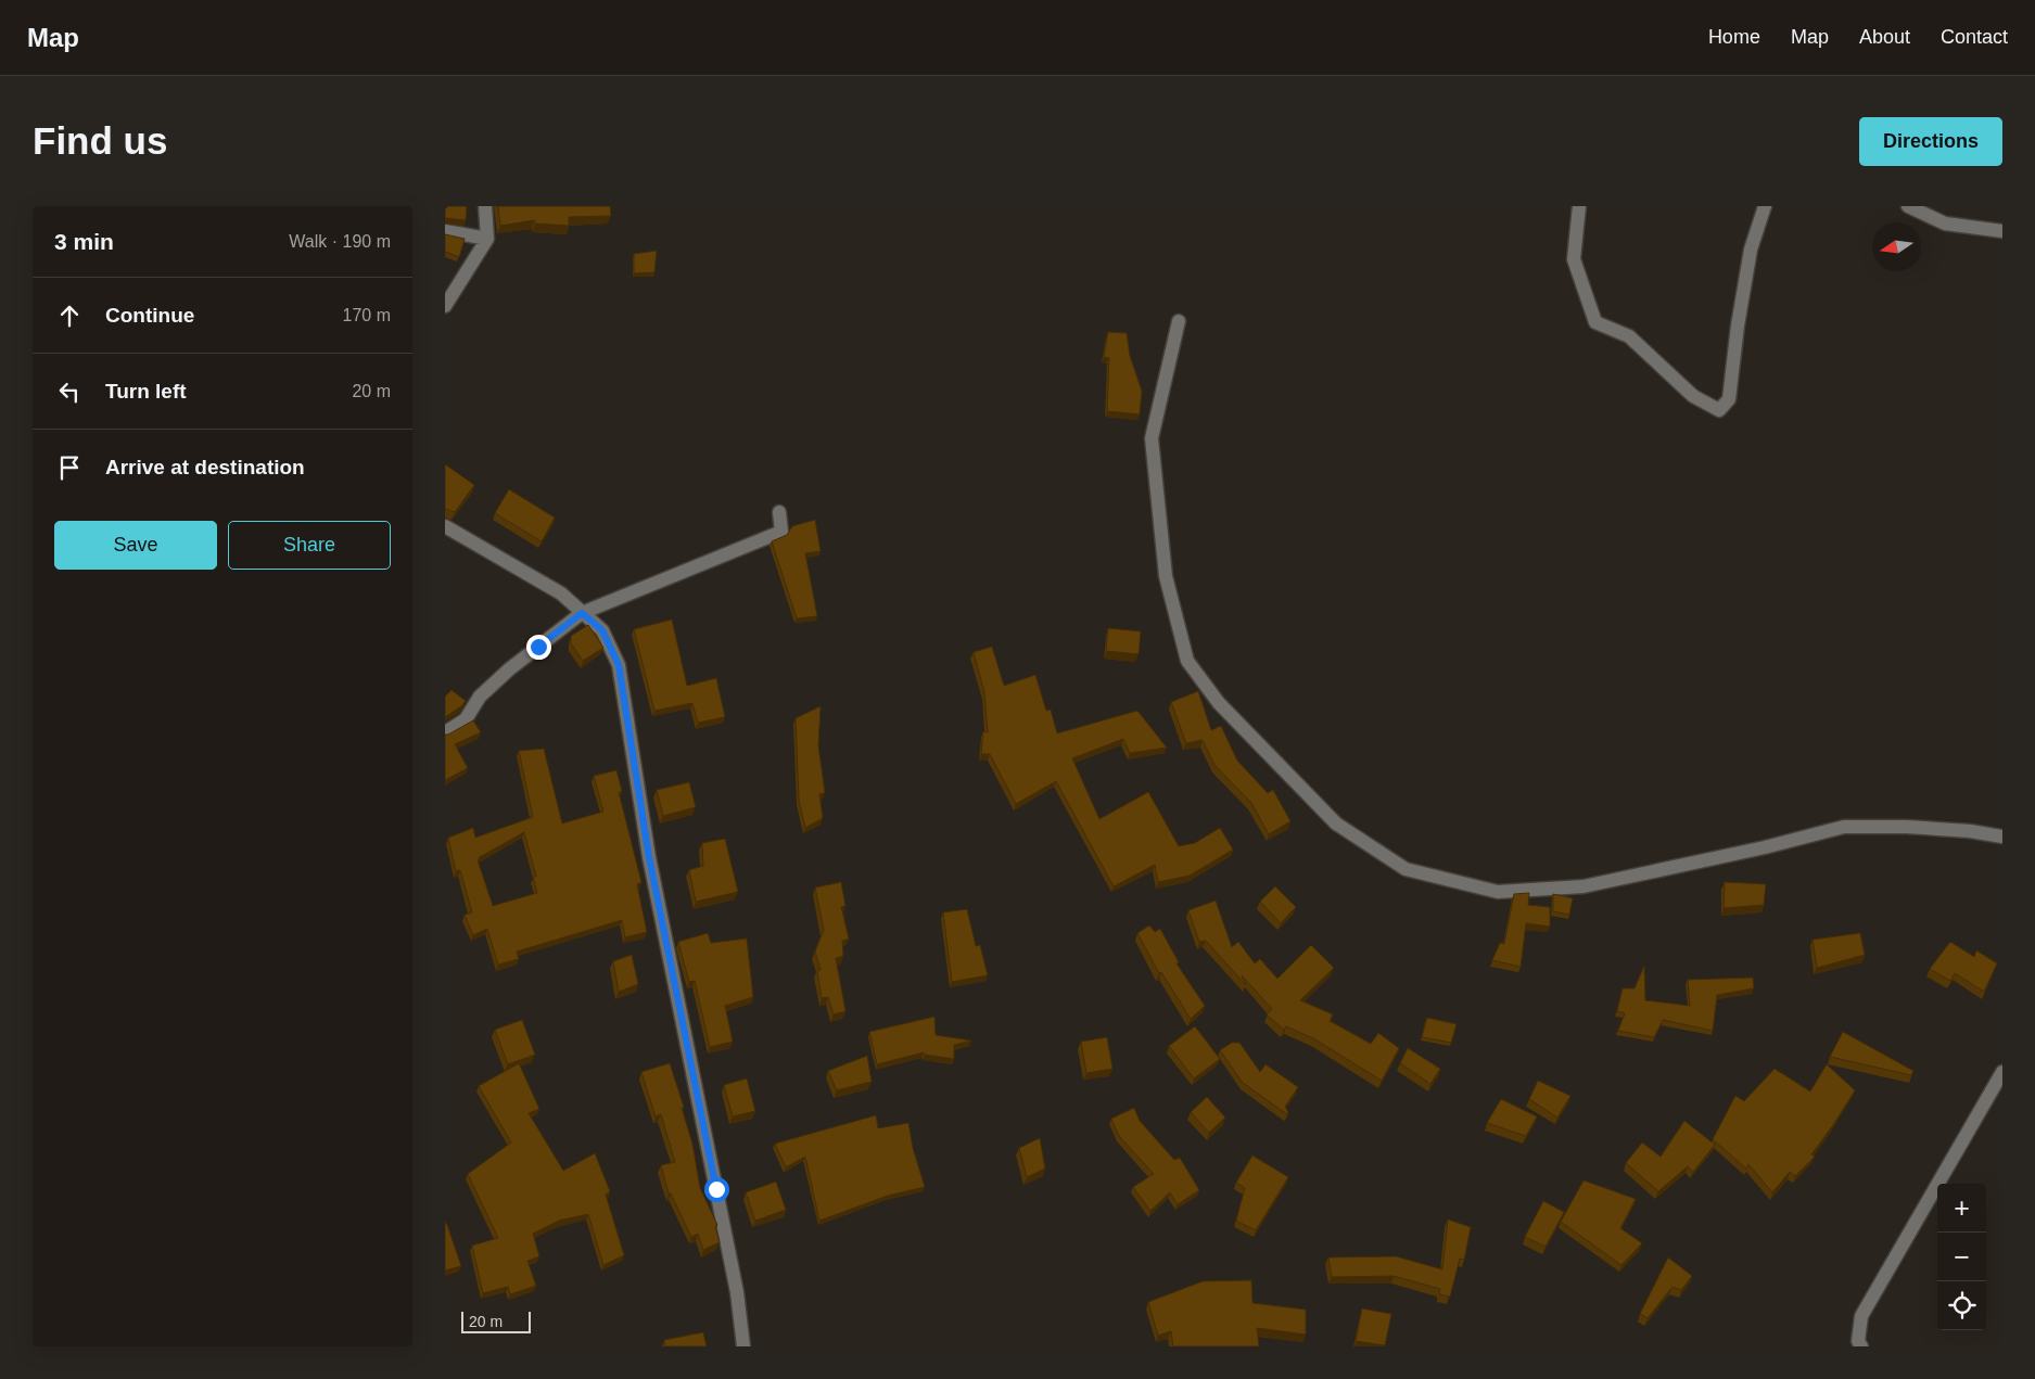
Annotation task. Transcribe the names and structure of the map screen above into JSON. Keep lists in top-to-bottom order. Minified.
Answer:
{"scale_bar":"20 m","north":"left","page":{"header":"Map","nav":["Home","Map","About","Contact"],"buttons":["Directions",["Save","Share"]],"title":"Find us","heading":["3 min","Walk · 190 m"],"list":[["Continue","170 m"],["Turn left","20 m"],"Arrive at destination"],"map_buttons":["+","−"],"scale":"20 m"}}
